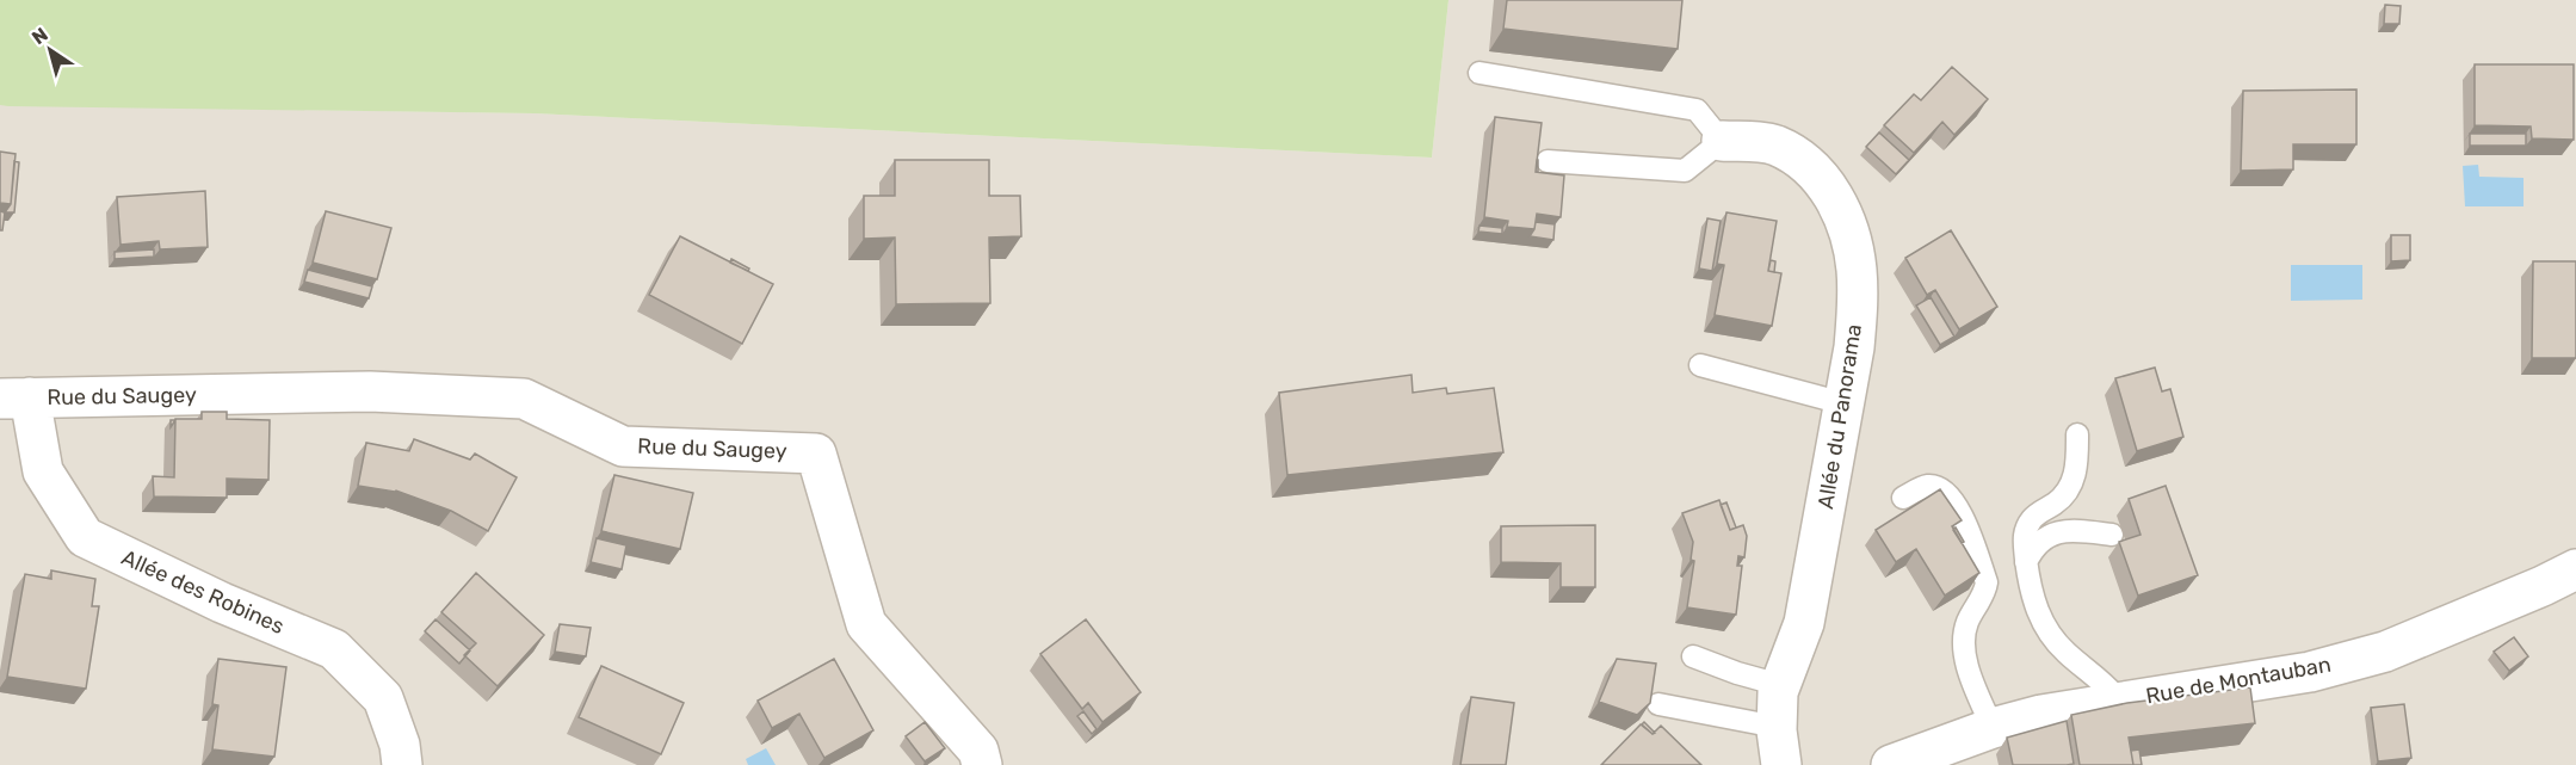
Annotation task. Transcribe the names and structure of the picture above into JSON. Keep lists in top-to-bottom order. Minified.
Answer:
{"streets":{"street":["Rue du Saugey","Allée du Panorama","Allée des Robines","Rue de Montauban"]},"crossings":[["Rue du Saugey","Allée des Robines"]],"north":"top left"}
